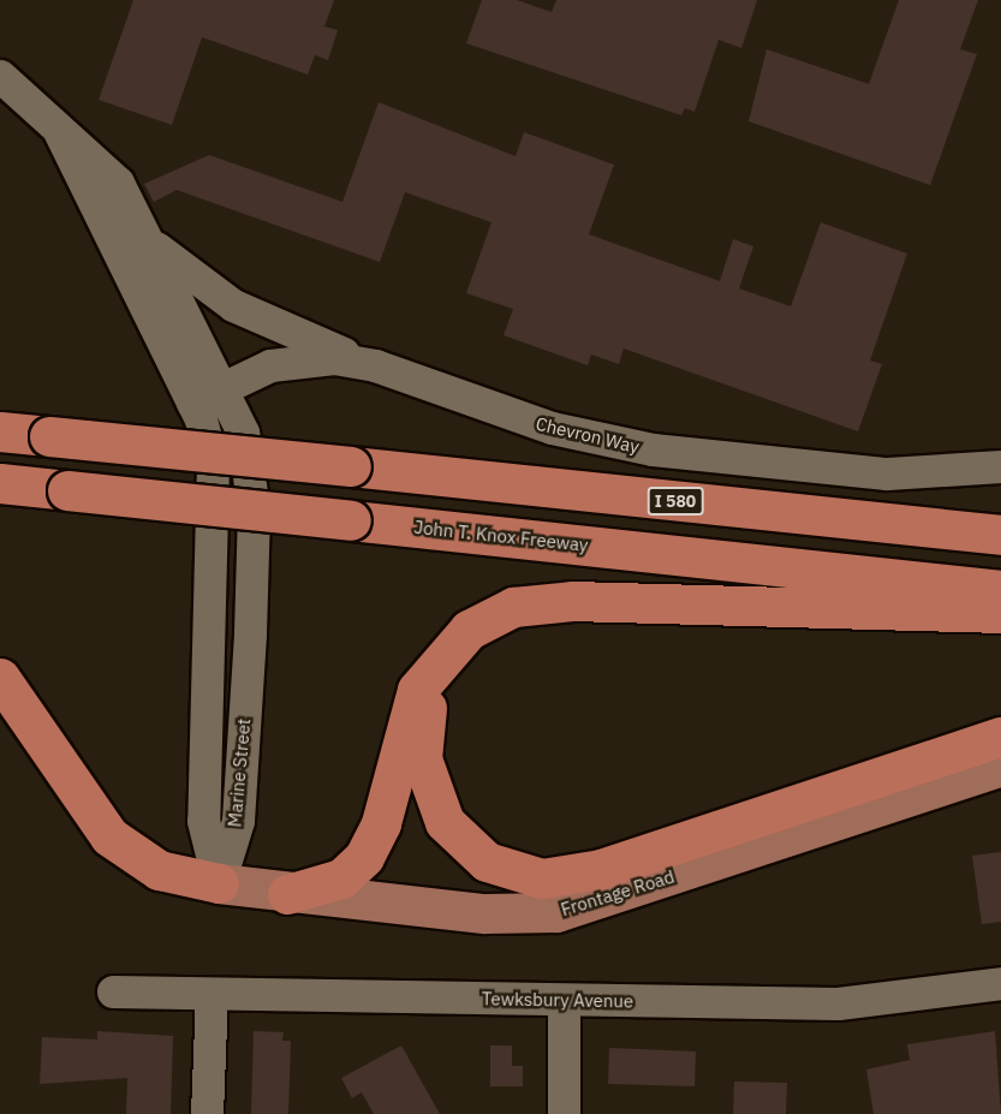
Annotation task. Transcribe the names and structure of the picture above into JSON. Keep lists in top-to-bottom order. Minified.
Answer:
{"streets":{"highway":["I 580","John T. Knox Freeway"],"main road":["Frontage Road"],"street":["Chevron Way","Marine Street","Tewksbury Avenue"]},"crossings":[["Chevron Way","Marine Street"],["Marine Street","Frontage Road"]]}
